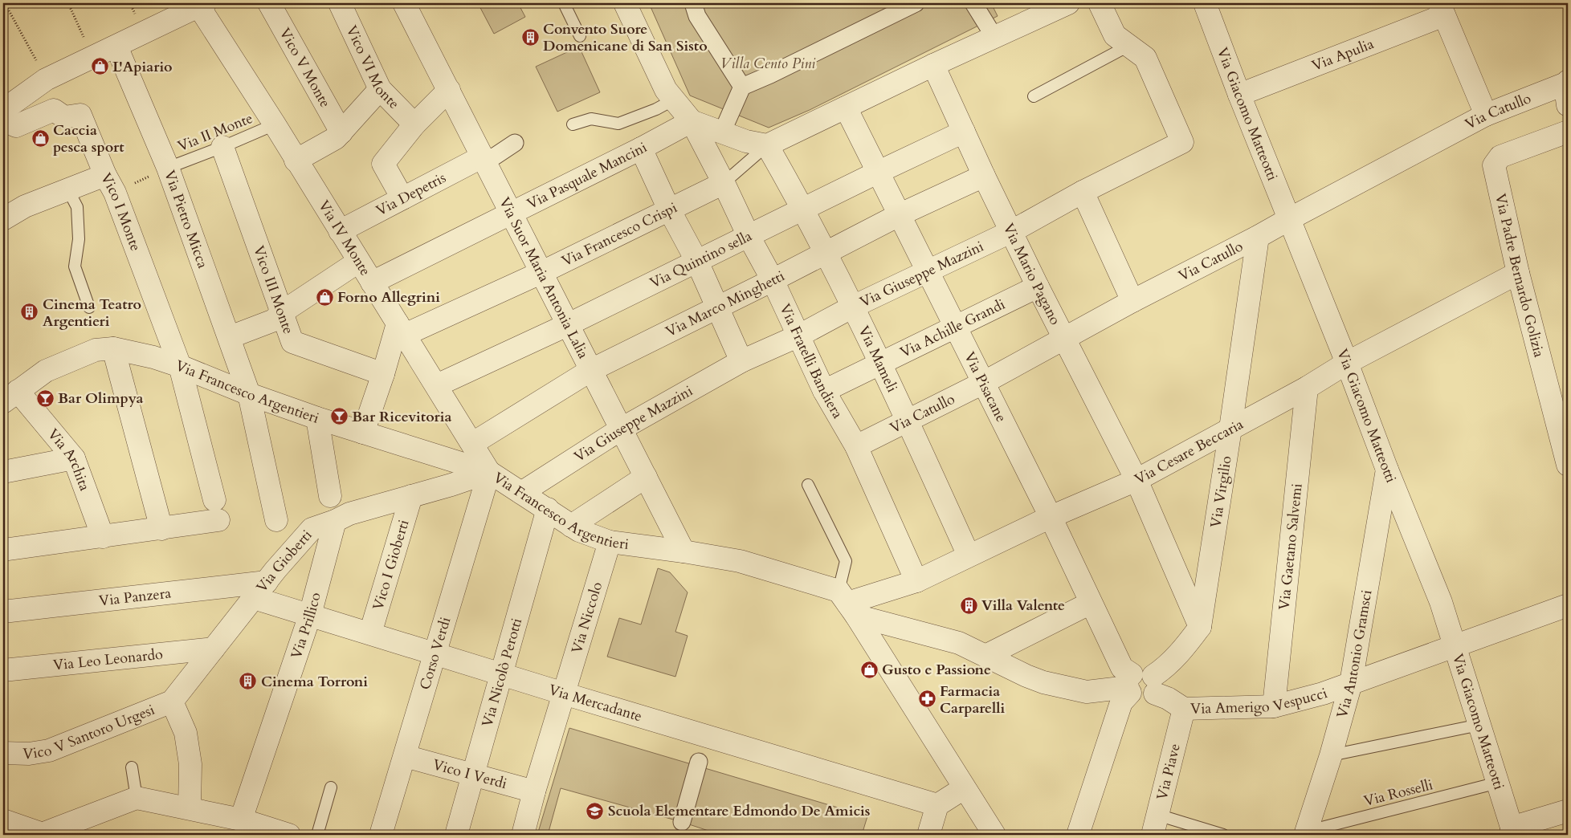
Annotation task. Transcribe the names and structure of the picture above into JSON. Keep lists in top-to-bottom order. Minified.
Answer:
{"streets":{"street":["Via Apulia","Vico VI Monte","Vico V Monte","Via Catullo","Via Giacomo Matteotti","Via Pasquale Mancini","Via Depetris","Vico I Monte","Via Pietro Micca","Via Francesco Crispi","Via IV Monte","Via Quintino sella","Via Giuseppe Mazzini","Via Mario Pagano","Via Padre Bernardo Golizia","Via Suor Maria Antonia Lalia","Vico III Monte","Via Marco Minghetti","Via Achille Grandi","Via Mameli","Via Fratelli Bandiera","Via Pisacane","Via Francesco Argentieri","Via Cesare Beccaria","Via Archita","Via Virgilio","Via Gaetano Salvemi","Via Gioberti","Vico I Gioberti","Via Panzera","Via Niccolo","Via Prillico","Corso Verdi","Via Antonio Gramsci","Via Leo Leonardo","Via Nicolò Perotti","Via Amerigo Vespucci","Via Mercadante","Vico V Santoro Urgesi","Via Piave","Vico I Verdi"],"lane":["Via II Monte","Via Rosselli"]},"crossings":[["Via Apulia","Via Giacomo Matteotti"],["Via Catullo","Via Giacomo Matteotti"],["Via Catullo","Via Mario Pagano"],["Via Catullo","Via Mameli"],["Via Catullo","Via Fratelli Bandiera"],["Via Catullo","Via Pisacane"],["Via Catullo","Via Virgilio"],["Via Giacomo Matteotti","Via Cesare Beccaria"],["Via Giacomo Matteotti","Via Antonio Gramsci"],["Via Giacomo Matteotti","Via Amerigo Vespucci"],["Via Giacomo Matteotti","Via Rosselli"],["Via II Monte","Via Pietro Micca"],["Via II Monte","Via IV Monte"],["Via II Monte","Vico III Monte"],["Via Pasquale Mancini","Via IV Monte"],["Via Pasquale Mancini","Via Suor Maria Antonia Lalia"],["Via Pasquale Mancini","Via Fratelli Bandiera"],["Via Depetris","Via IV Monte"],["Via Depetris","Via Suor Maria Antonia Lalia"],["Vico I Monte","Via Francesco Argentieri"],["Via Pietro Micca","Via Francesco Argentieri"],["Via Francesco Crispi","Via IV Monte"],["Via Francesco Crispi","Via Suor Maria Antonia Lalia"],["Via Francesco Crispi","Via Fratelli Bandiera"],["Via IV Monte","Via Quintino sella"],["Via IV Monte","Via Marco Minghetti"],["Via IV Monte","Via Francesco Argentieri"],["Via IV Monte","Via Gioberti"],["Via IV Monte","Corso Verdi"],["Via Quintino sella","Via Mario Pagano"],["Via Quintino sella","Via Suor Maria Antonia Lalia"],["Via Quintino sella","Via Mameli"],["Via Quintino sella","Via Fratelli Bandiera"],["Via Quintino sella","Via Pisacane"],["Via Giuseppe Mazzini","Via Mario Pagano"],["Via Giuseppe Mazzini","Via Suor Maria Antonia Lalia"],["Via Giuseppe Mazzini","Via Mameli"],["Via Giuseppe Mazzini","Via Fratelli Bandiera"],["Via Giuseppe Mazzini","Via Pisacane"],["Via Giuseppe Mazzini","Via Francesco Argentieri"],["Via Mario Pagano","Via Marco Minghetti"],["Via Mario Pagano","Via Achille Grandi"],["Via Mario Pagano","Via Cesare Beccaria"],["Via Mario Pagano","Via Virgilio"],["Via Padre Bernardo Golizia","Via Cesare Beccaria"],["Via Suor Maria Antonia Lalia","Via Marco Minghetti"],["Via Suor Maria Antonia Lalia","Via Francesco Argentieri"],["Via Marco Minghetti","Via Mameli"],["Via Marco Minghetti","Via Fratelli Bandiera"],["Via Marco Minghetti","Via Pisacane"],["Via Achille Grandi","Via Mameli"],["Via Achille Grandi","Via Fratelli Bandiera"],["Via Achille Grandi","Via Pisacane"],["Via Mameli","Via Cesare Beccaria"],["Via Fratelli Bandiera","Via Cesare Beccaria"],["Via Pisacane","Via Cesare Beccaria"],["Via Francesco Argentieri","Via Cesare Beccaria"],["Via Francesco Argentieri","Via Archita"],["Via Francesco Argentieri","Via Gioberti"],["Via Francesco Argentieri","Via Niccolo"],["Via Francesco Argentieri","Corso Verdi"],["Via Francesco Argentieri","Via Nicolò Perotti"],["Via Cesare Beccaria","Via Virgilio"],["Via Cesare Beccaria","Via Gaetano Salvemi"],["Via Gaetano Salvemi","Via Amerigo Vespucci"],["Via Gioberti","Vico I Gioberti"],["Via Gioberti","Via Panzera"],["Via Gioberti","Via Prillico"],["Via Gioberti","Corso Verdi"],["Via Gioberti","Via Leo Leonardo"],["Via Gioberti","Via Mercadante"],["Via Gioberti","Vico V Santoro Urgesi"],["Vico I Gioberti","Via Mercadante"],["Via Panzera","Via Mercadante"],["Via Niccolo","Via Mercadante"],["Via Niccolo","Vico I Verdi"],["Via Prillico","Via Mercadante"],["Corso Verdi","Via Mercadante"],["Corso Verdi","Vico I Verdi"],["Via Antonio Gramsci","Via Amerigo Vespucci"],["Via Antonio Gramsci","Via Rosselli"],["Via Nicolò Perotti","Via Mercadante"],["Via Nicolò Perotti","Vico I Verdi"],["Via Amerigo Vespucci","Via Piave"]],"parks":["Villa Cento Pini"],"places":{"building":["Convento Suore Domenicane di San Sisto","Cinema Teatro Argentieri","Villa Valente","Cinema Torroni"],"shop":["L'Apiario","Caccia pesca sport","Forno Allegrini","Gusto e Passione"],"bar":["Bar Olimpya","Bar Ricevitoria"],"pharmacy":["Farmacia Carparelli"],"school or university":["Scuola Elementare Edmondo De Amicis"]}}
